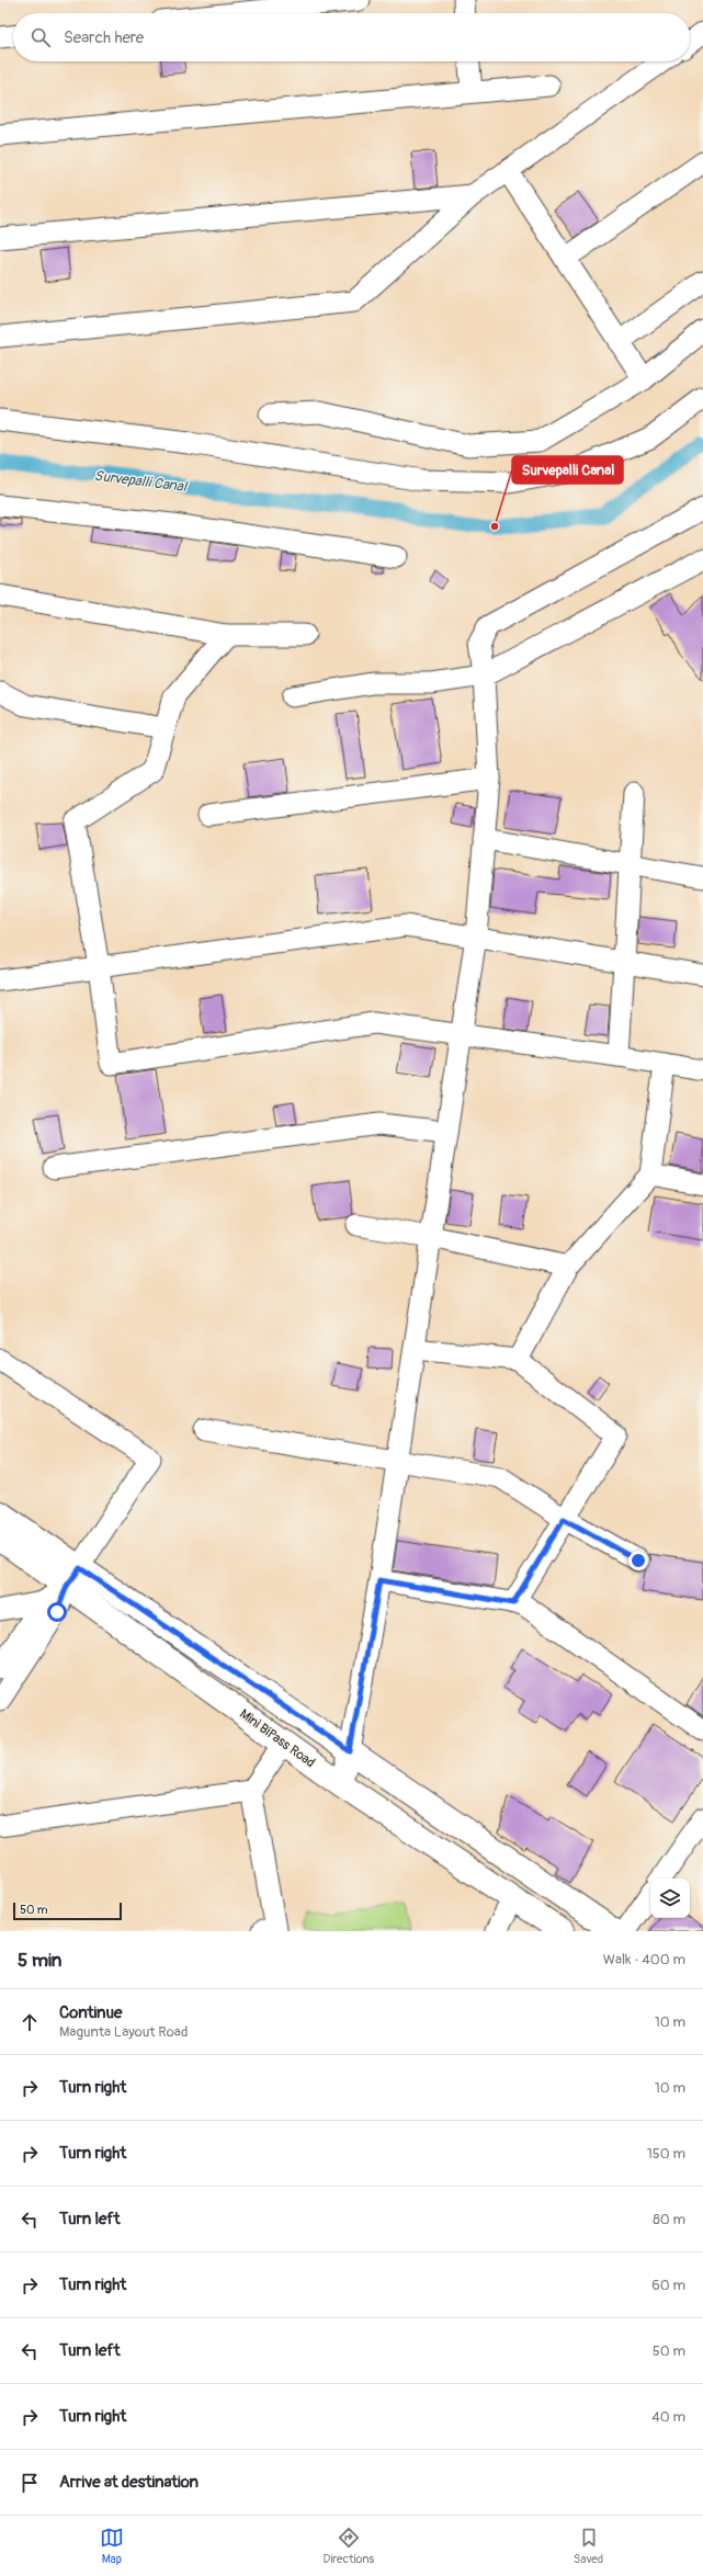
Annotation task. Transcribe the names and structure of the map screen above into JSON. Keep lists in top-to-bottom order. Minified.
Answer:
{"streets":{"main road":["Mini BiPass Road"]},"water":["Survepalli Canal"],"places":["Survepalli Canal"],"scale_bar":"50 m","page":{"search":"Search here","scale":"50 m","heading":["5 min","Walk · 400 m"],"list":[["Continue","Magunta Layout Road","10 m"],["Turn right","10 m"],["Turn right","150 m"],["Turn left","80 m"],["Turn right","60 m"],["Turn left","50 m"],["Turn right","40 m"],"Arrive at destination"],"nav":["Map","Directions","Saved"]}}
